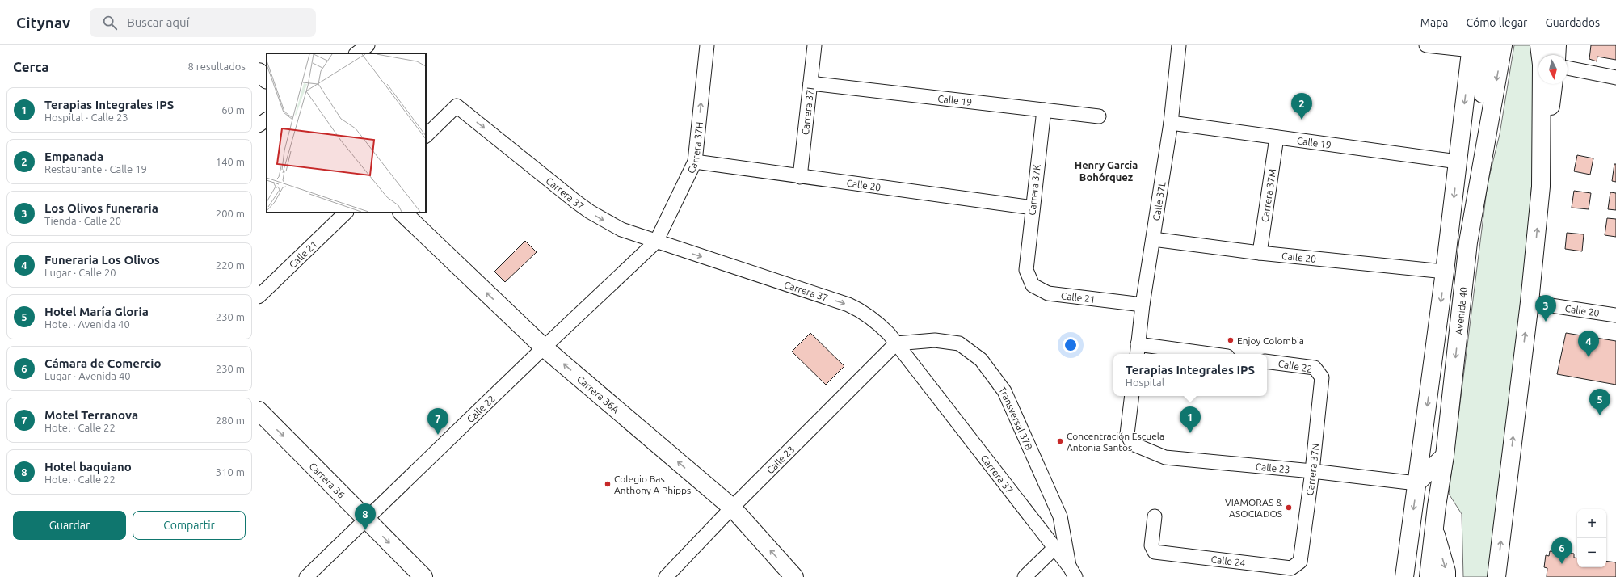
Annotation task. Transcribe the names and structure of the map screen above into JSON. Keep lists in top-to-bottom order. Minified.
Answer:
{"streets":{"main road":["Avenida 40","Carrera 36A","Carrera 36"],"street":["Calle 19","Carrera 37I","Carrera 37H","Calle 20","Carrera 37K","Carrera 37","Carrera 37M","Calle 37L","Calle 21","Calle 22","Transversal 37B","Calle 23","Carrera 37N","Calle 24"]},"crossings":[["Calle 19","Carrera 37I"],["Calle 19","Carrera 37K"],["Calle 19","Carrera 37M"],["Calle 19","Calle 37L"],["Calle 19","Avenida 40"],["Carrera 37I","Calle 20"],["Carrera 37H","Calle 20"],["Carrera 37H","Carrera 37"],["Carrera 37H","Calle 22"],["Calle 20","Carrera 37K"],["Calle 20","Carrera 37M"],["Calle 20","Calle 37L"],["Calle 20","Avenida 40"],["Carrera 37K","Calle 21"],["Carrera 37","Calle 22"],["Carrera 37","Transversal 37B"],["Carrera 37","Calle 23"],["Calle 37L","Calle 21"],["Avenida 40","Calle 23"],["Calle 22","Carrera 36A"],["Calle 22","Carrera 37N"],["Calle 22","Carrera 36"],["Carrera 36A","Calle 23"],["Transversal 37B","Calle 23"],["Calle 23","Carrera 37N"],["Carrera 37N","Calle 24"]],"one_way":["Carrera 37H","Carrera 37","Carrera 36A","Carrera 36"],"districts":["Henry García Bohórquez"],"places":["Enjoy Colombia","Concentración Escuela Antonia Santos","Colegio Bas Anthony A Phipps","VIAMORAS & ASOCIADOS"],"north":"bottom","page":{"header":"Citynav","search":"Buscar aquí","nav":["Mapa","Cómo llegar","Guardados"],"heading":["Cerca","8 resultados"],"list":[{"mark":"1","name":"Terapias Integrales IPS","note":"Hospital · Calle 23","value":"60 m"},{"mark":"2","name":"Empanada","note":"Restaurante · Calle 19","value":"140 m"},{"mark":"3","name":"Los Olivos funeraria","note":"Tienda · Calle 20","value":"200 m"},{"mark":"4","name":"Funeraria Los Olivos","note":"Lugar · Calle 20","value":"220 m"},{"mark":"5","name":"Hotel María Gloria","note":"Hotel · Avenida 40","value":"230 m"},{"mark":"6","name":"Cámara de Comercio","note":"Lugar · Avenida 40","value":"230 m"},{"mark":"7","name":"Motel Terranova","note":"Hotel · Calle 22","value":"280 m"},{"mark":"8","name":"Hotel baquiano","note":"Hotel · Calle 22","value":"310 m"}],"pins":["2","3","4","5","1","7","8","6"],"popup":["Terapias Integrales IPS","Hospital"],"buttons":["Guardar","Compartir"],"map_buttons":["+","−"]}}
